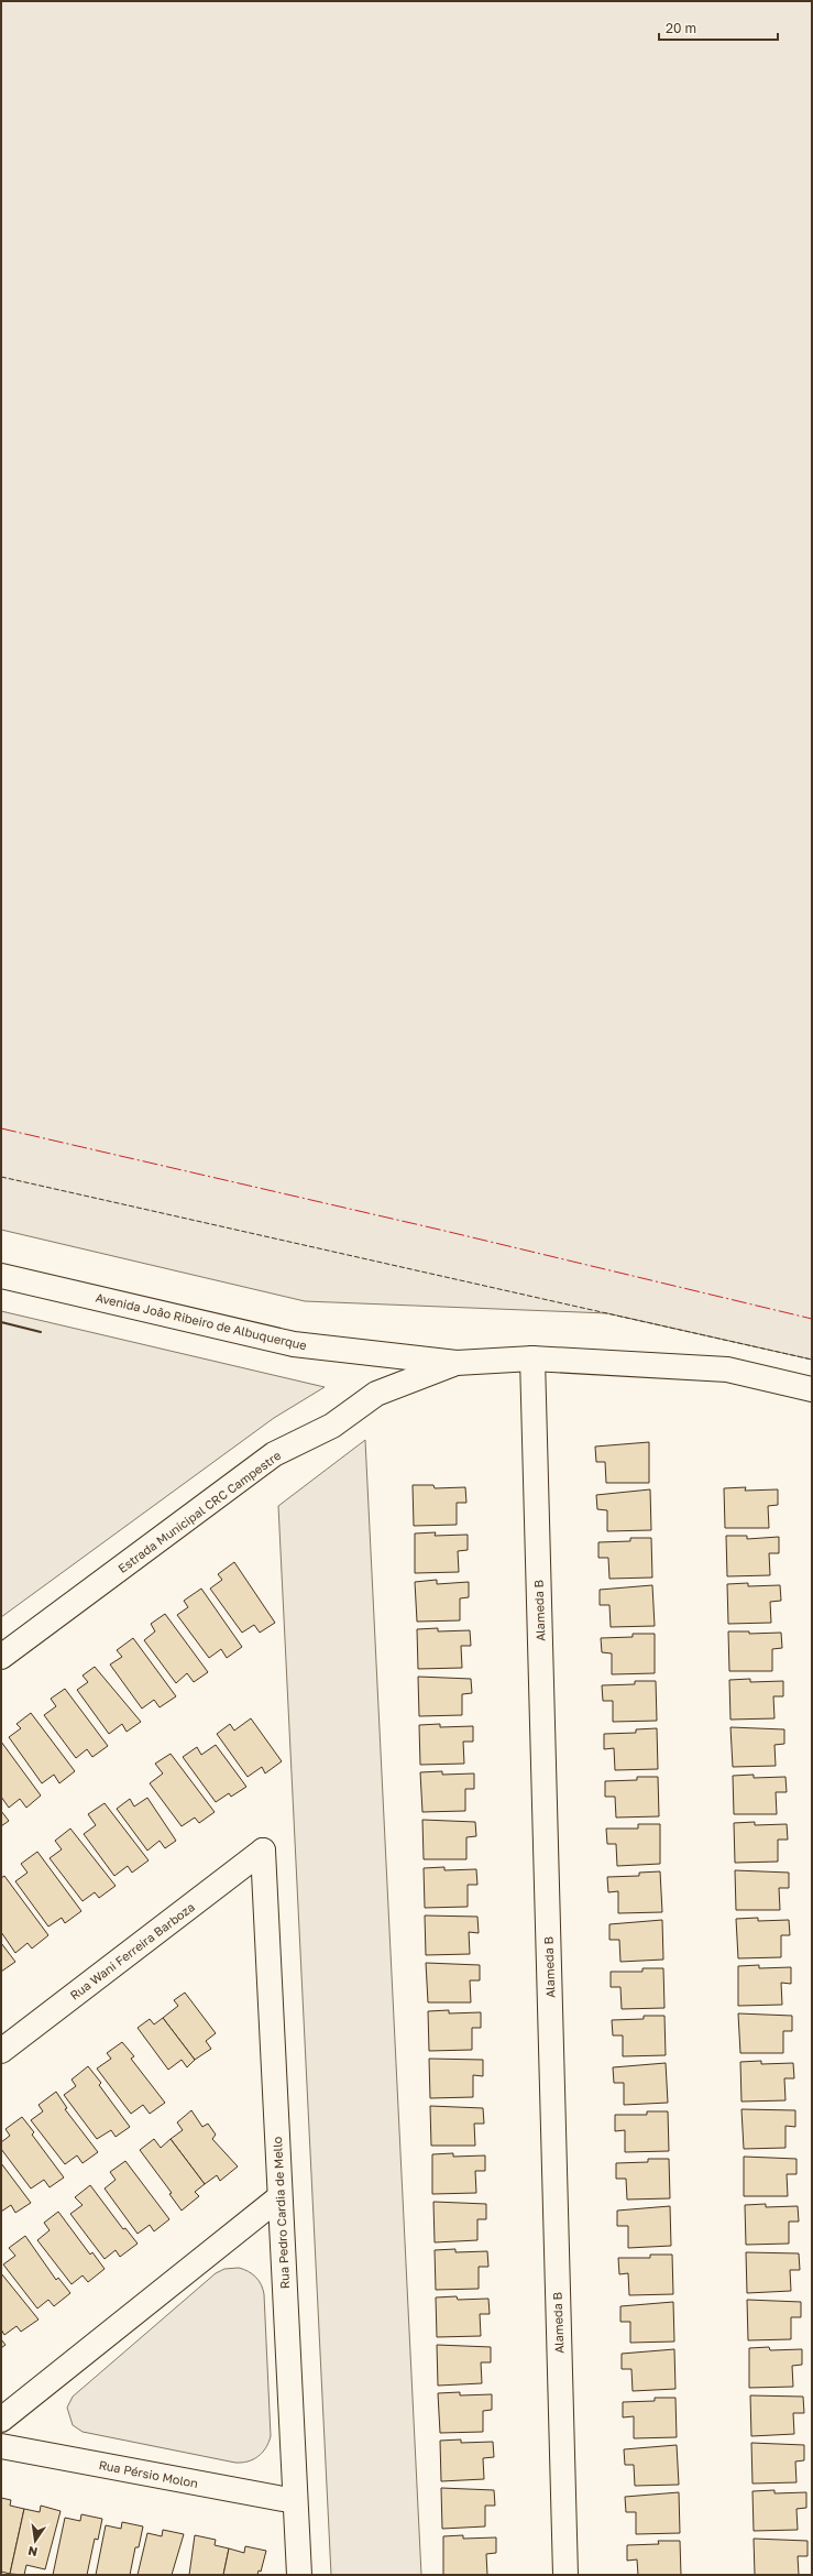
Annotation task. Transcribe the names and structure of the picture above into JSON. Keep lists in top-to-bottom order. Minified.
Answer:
{"streets":{"street":["Avenida João Ribeiro de Albuquerque","Estrada Municipal CRC Campestre","Alameda B","Rua Wani Ferreira Barboza","Rua Pedro Cardia de Mello","Rua Pérsio Molon"]},"crossings":[["Avenida João Ribeiro de Albuquerque","Estrada Municipal CRC Campestre"],["Rua Wani Ferreira Barboza","Rua Pedro Cardia de Mello"],["Rua Pedro Cardia de Mello","Rua Pérsio Molon"]],"scale_bar":"20 m","north":"bottom"}
